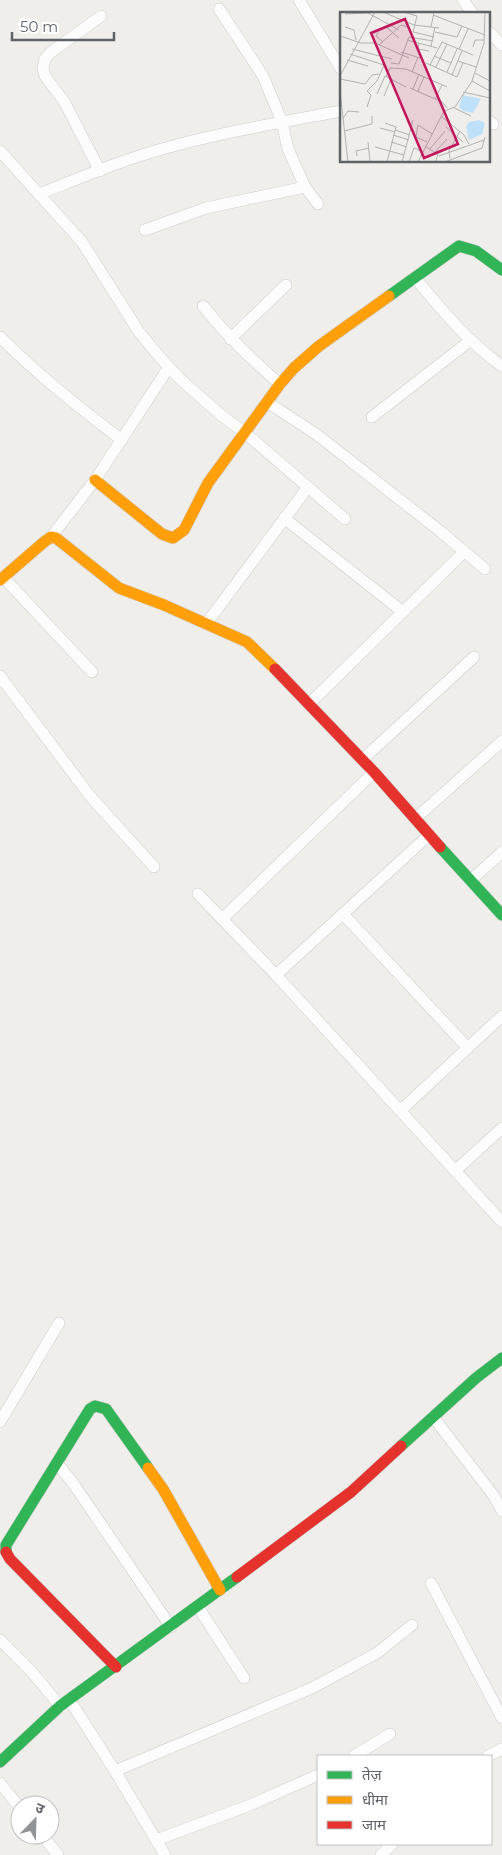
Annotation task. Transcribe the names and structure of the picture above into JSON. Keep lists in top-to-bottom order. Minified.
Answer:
{"legend":["तेज़","धीमा","जाम"],"scale_bar":"50 m","north":"top right"}
